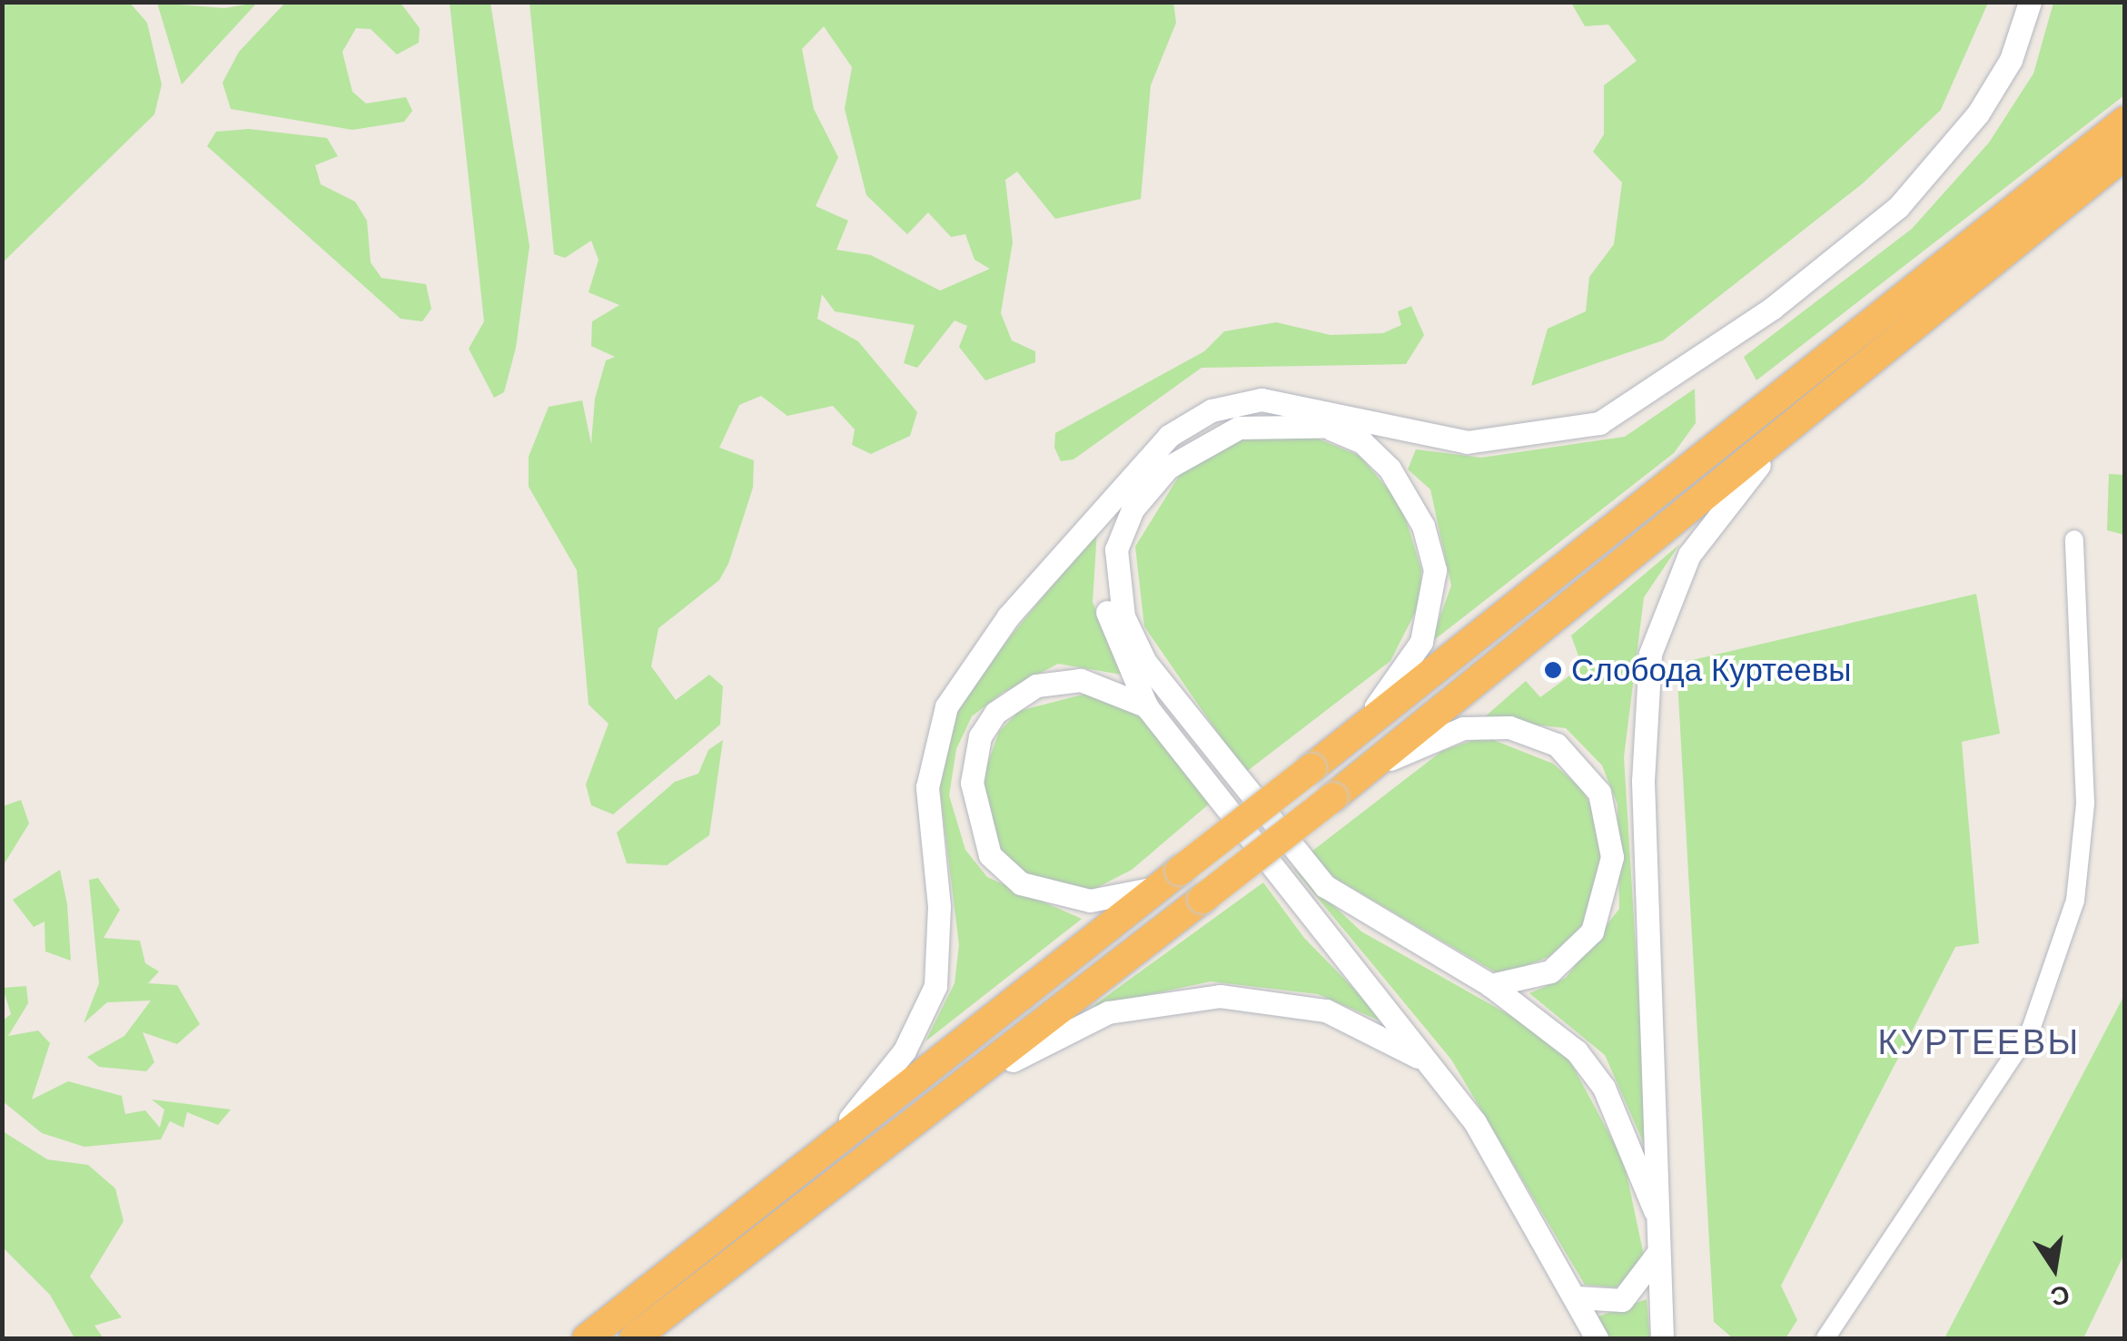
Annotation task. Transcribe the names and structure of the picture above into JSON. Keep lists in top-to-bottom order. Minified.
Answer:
{"districts":["КУРТЕЕВЫ"],"places":["Слобода Куртеевы"],"north":"bottom"}
